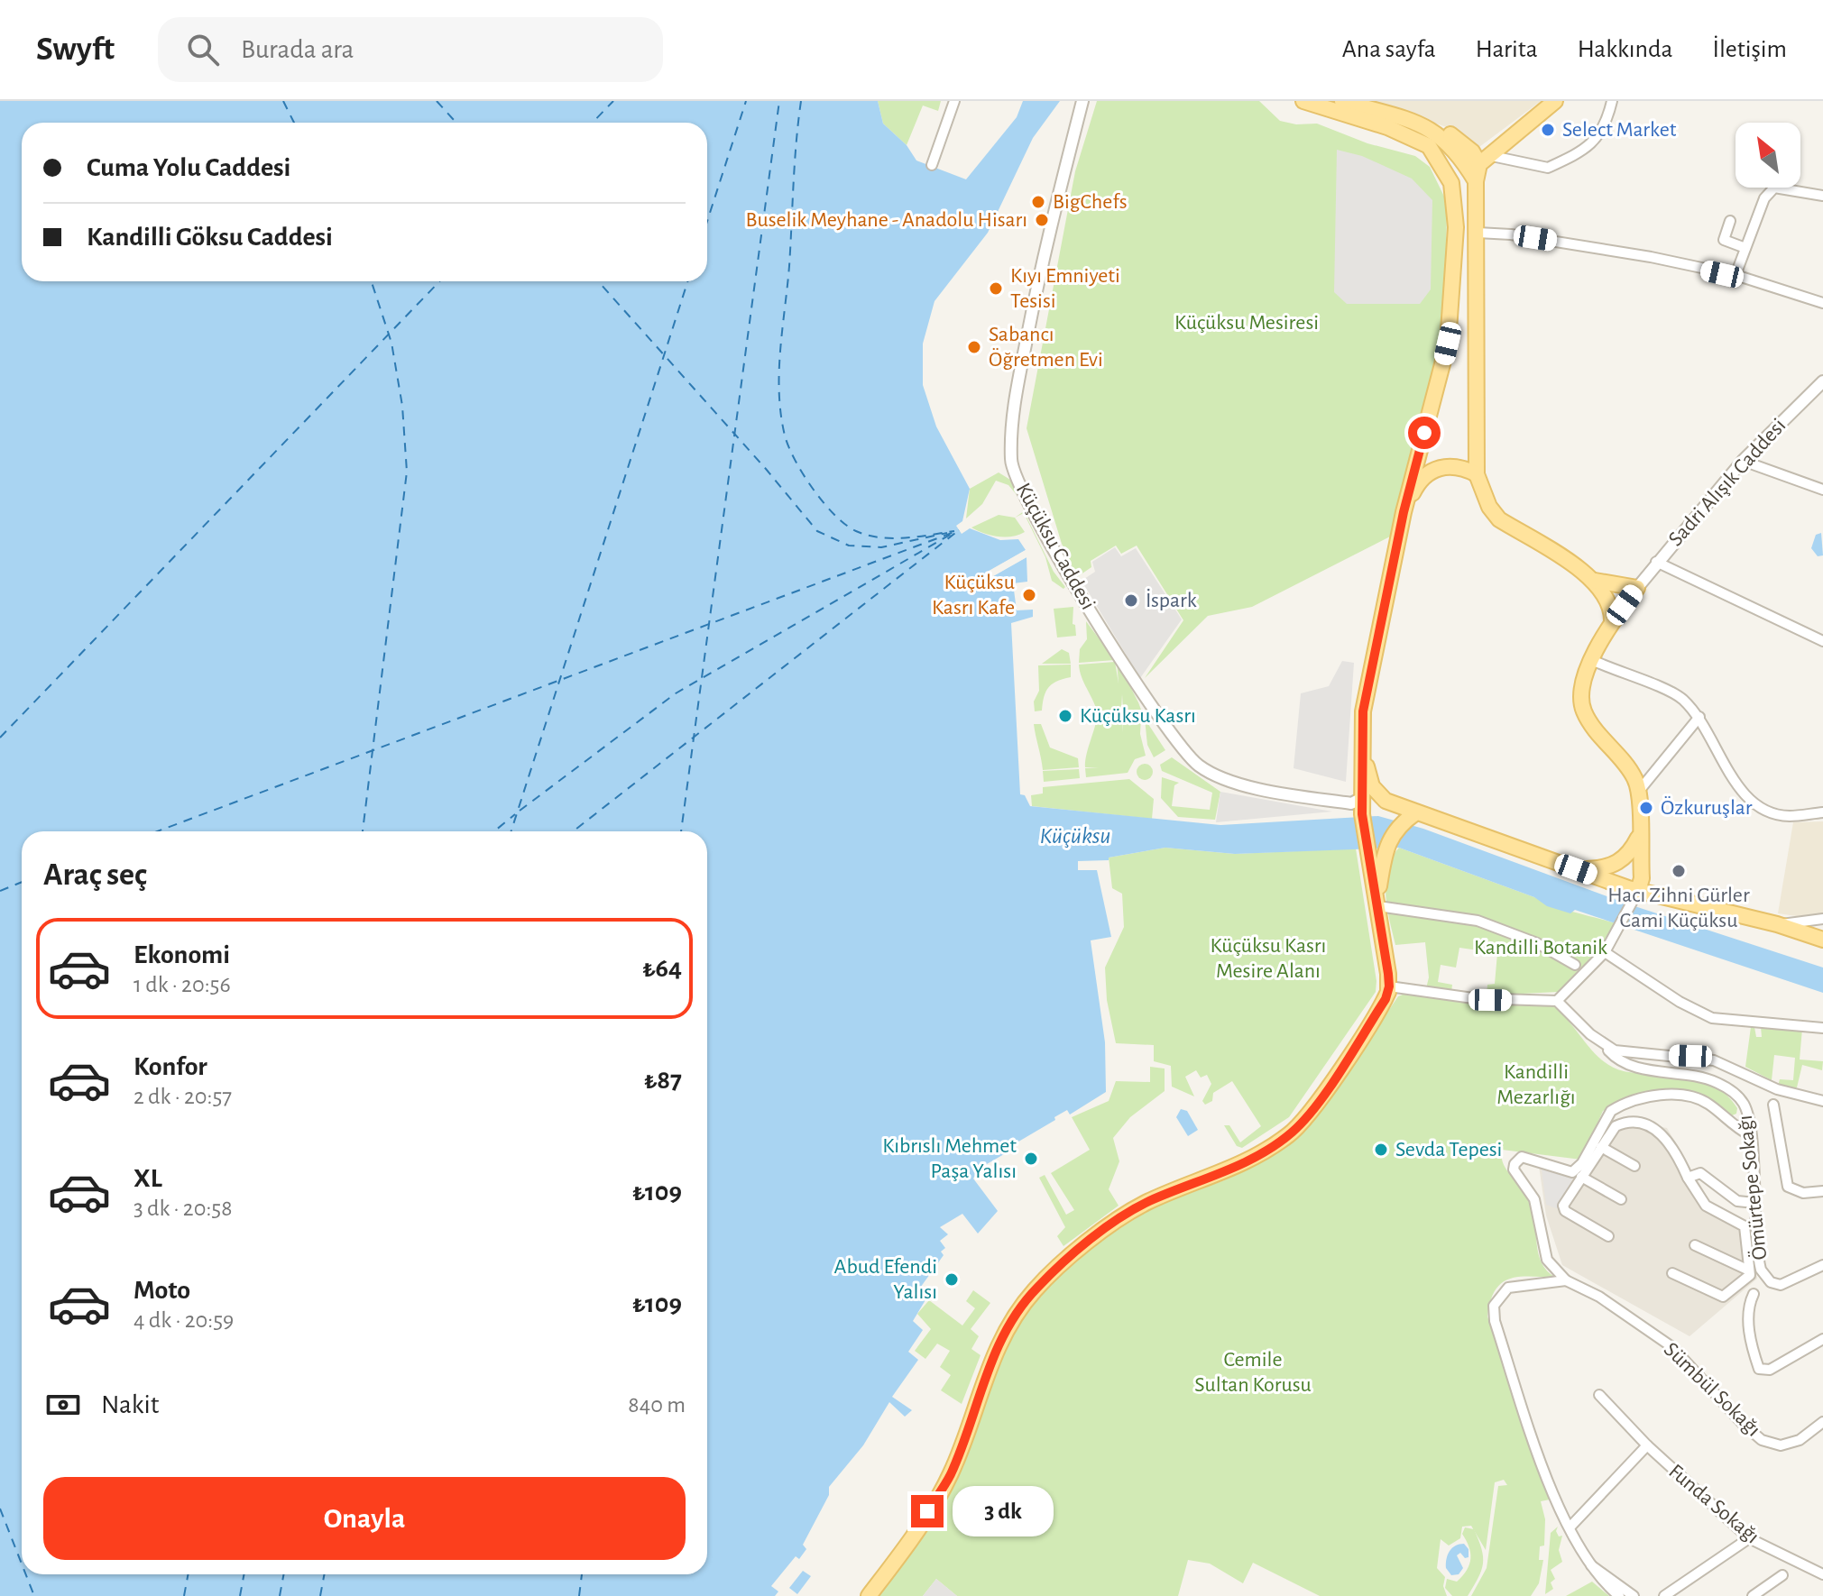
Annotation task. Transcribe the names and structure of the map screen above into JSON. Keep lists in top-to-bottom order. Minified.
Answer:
{"streets":{"street":["Sadri Alışık Caddesi","Küçüksu Caddesi","Ömürtepe Sokağı","Sümbül Sokağı","Funda Sokağı"]},"water":["Küçüksu"],"parks":["Küçüksu Mesiresi","Küçüksu Kasrı Mesire Alanı","Kandilli Botanik","Kandilli Mezarlığı","Cemile Sultan Korusu"],"places":["Select Market","BigChefs","Buselik Meyhane - Anadolu Hisarı","Kıyı Emniyeti Tesisi","Sabancı Öğretmen Evi","Küçüksu Kasrı Kafe","İspark","Küçüksu Kasrı","Özkuruşlar","Hacı Zihni Gürler Cami Küçüksu","Sevda Tepesi","Kıbrıslı Mehmet Paşa Yalısı","Abud Efendi Yalısı"],"north":"top left","page":{"header":"Swyft","search":"Burada ara","nav":["Ana sayfa","Harita","Hakkında","İletişim"],"banner":["Cuma Yolu Caddesi","Kandilli Göksu Caddesi"],"heading":"Araç seç","list":[{"name":"Ekonomi","note":"1 dk · 20:56","value":"₺64"},{"name":"Konfor","note":"2 dk · 20:57","value":"₺87"},{"name":"XL","note":"3 dk · 20:58","value":"₺109"},{"name":"Moto","note":"4 dk · 20:59","value":"₺109"}],"pay":["Nakit","840 m"],"buttons":"Onayla","bubble":"3 dk"}}
